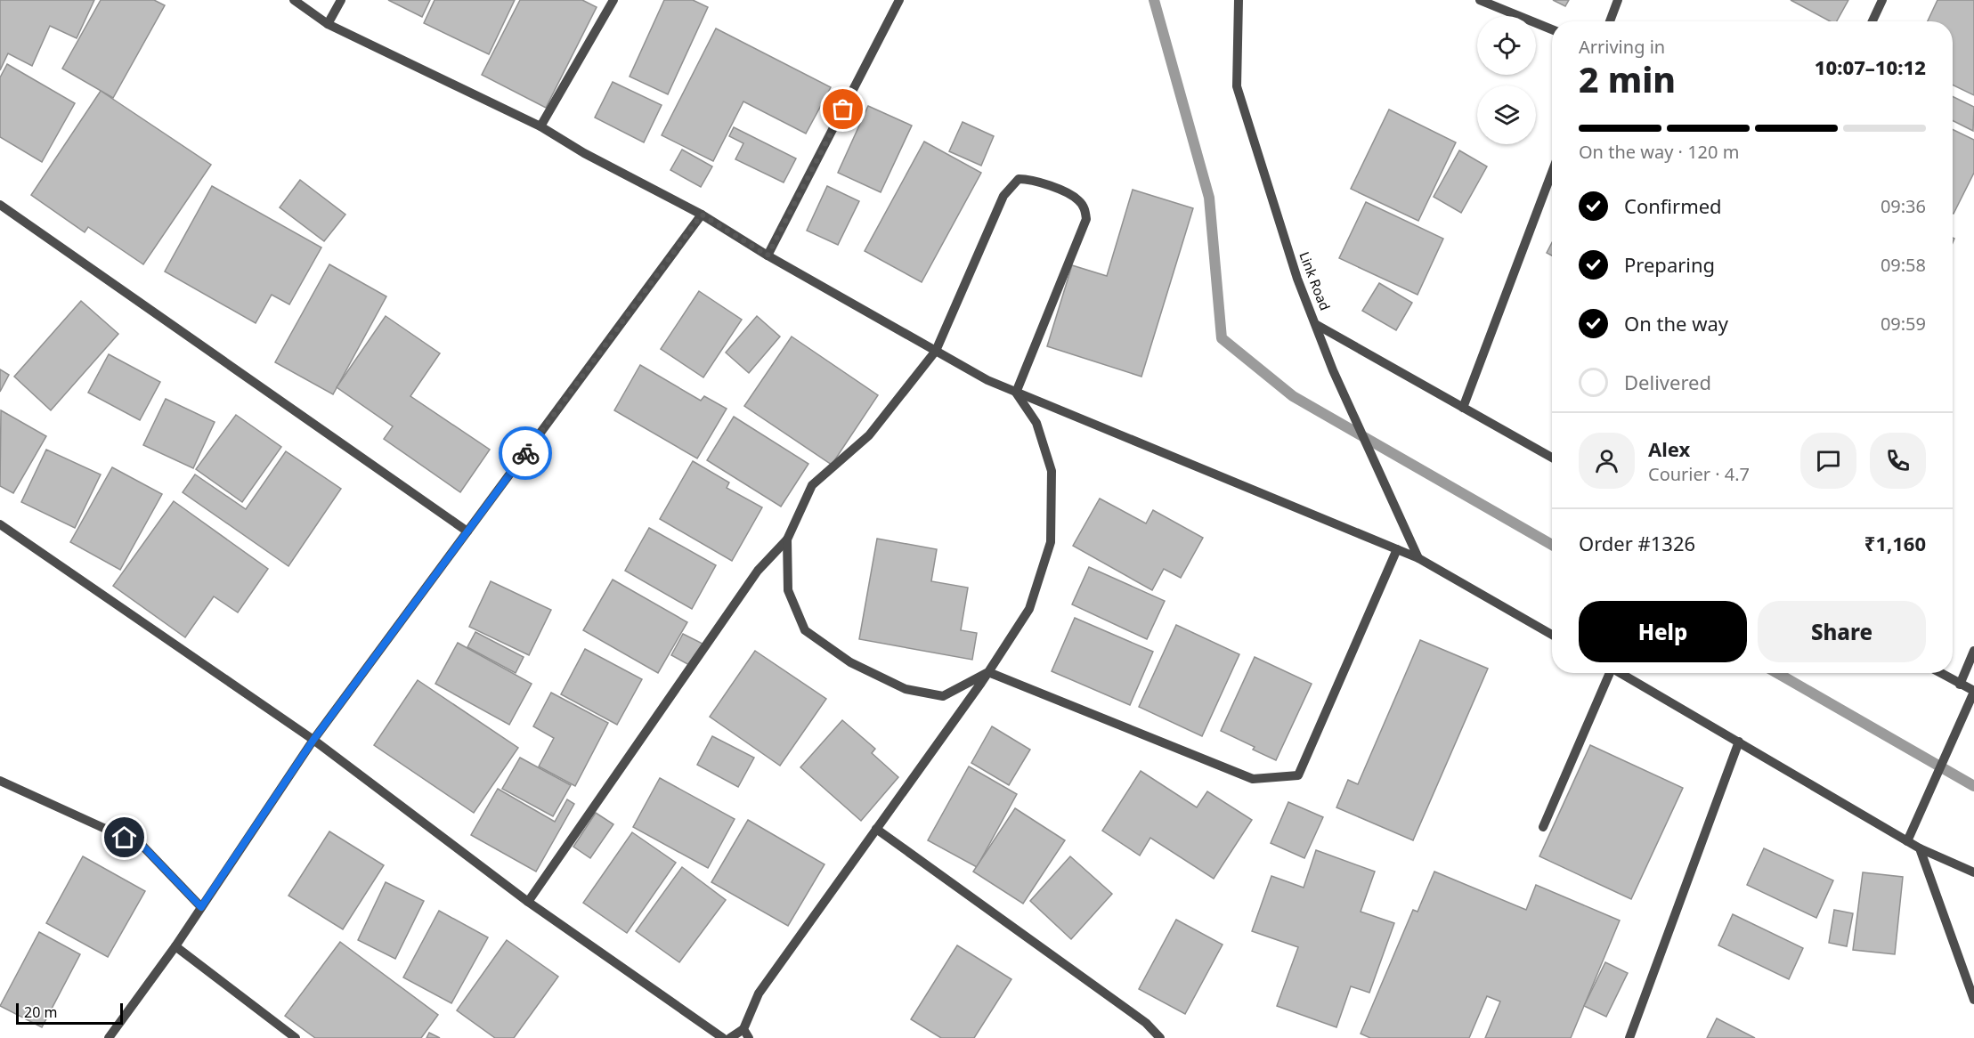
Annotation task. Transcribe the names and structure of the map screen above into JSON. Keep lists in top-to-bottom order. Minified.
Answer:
{"streets":{"street":["Link Road"]},"scale_bar":"20 m","page":{"heading":["2 min","Arriving in","10:07–10:12"],"panel":["Alex","Courier · 4.7","Order #1326","₹1,160"],"bar":"On the way · 120 m","list":[["Confirmed","09:36"],["Preparing","09:58"],["On the way","09:59"],"Delivered"],"buttons":["Help","Share"],"scale":"20 m"}}
